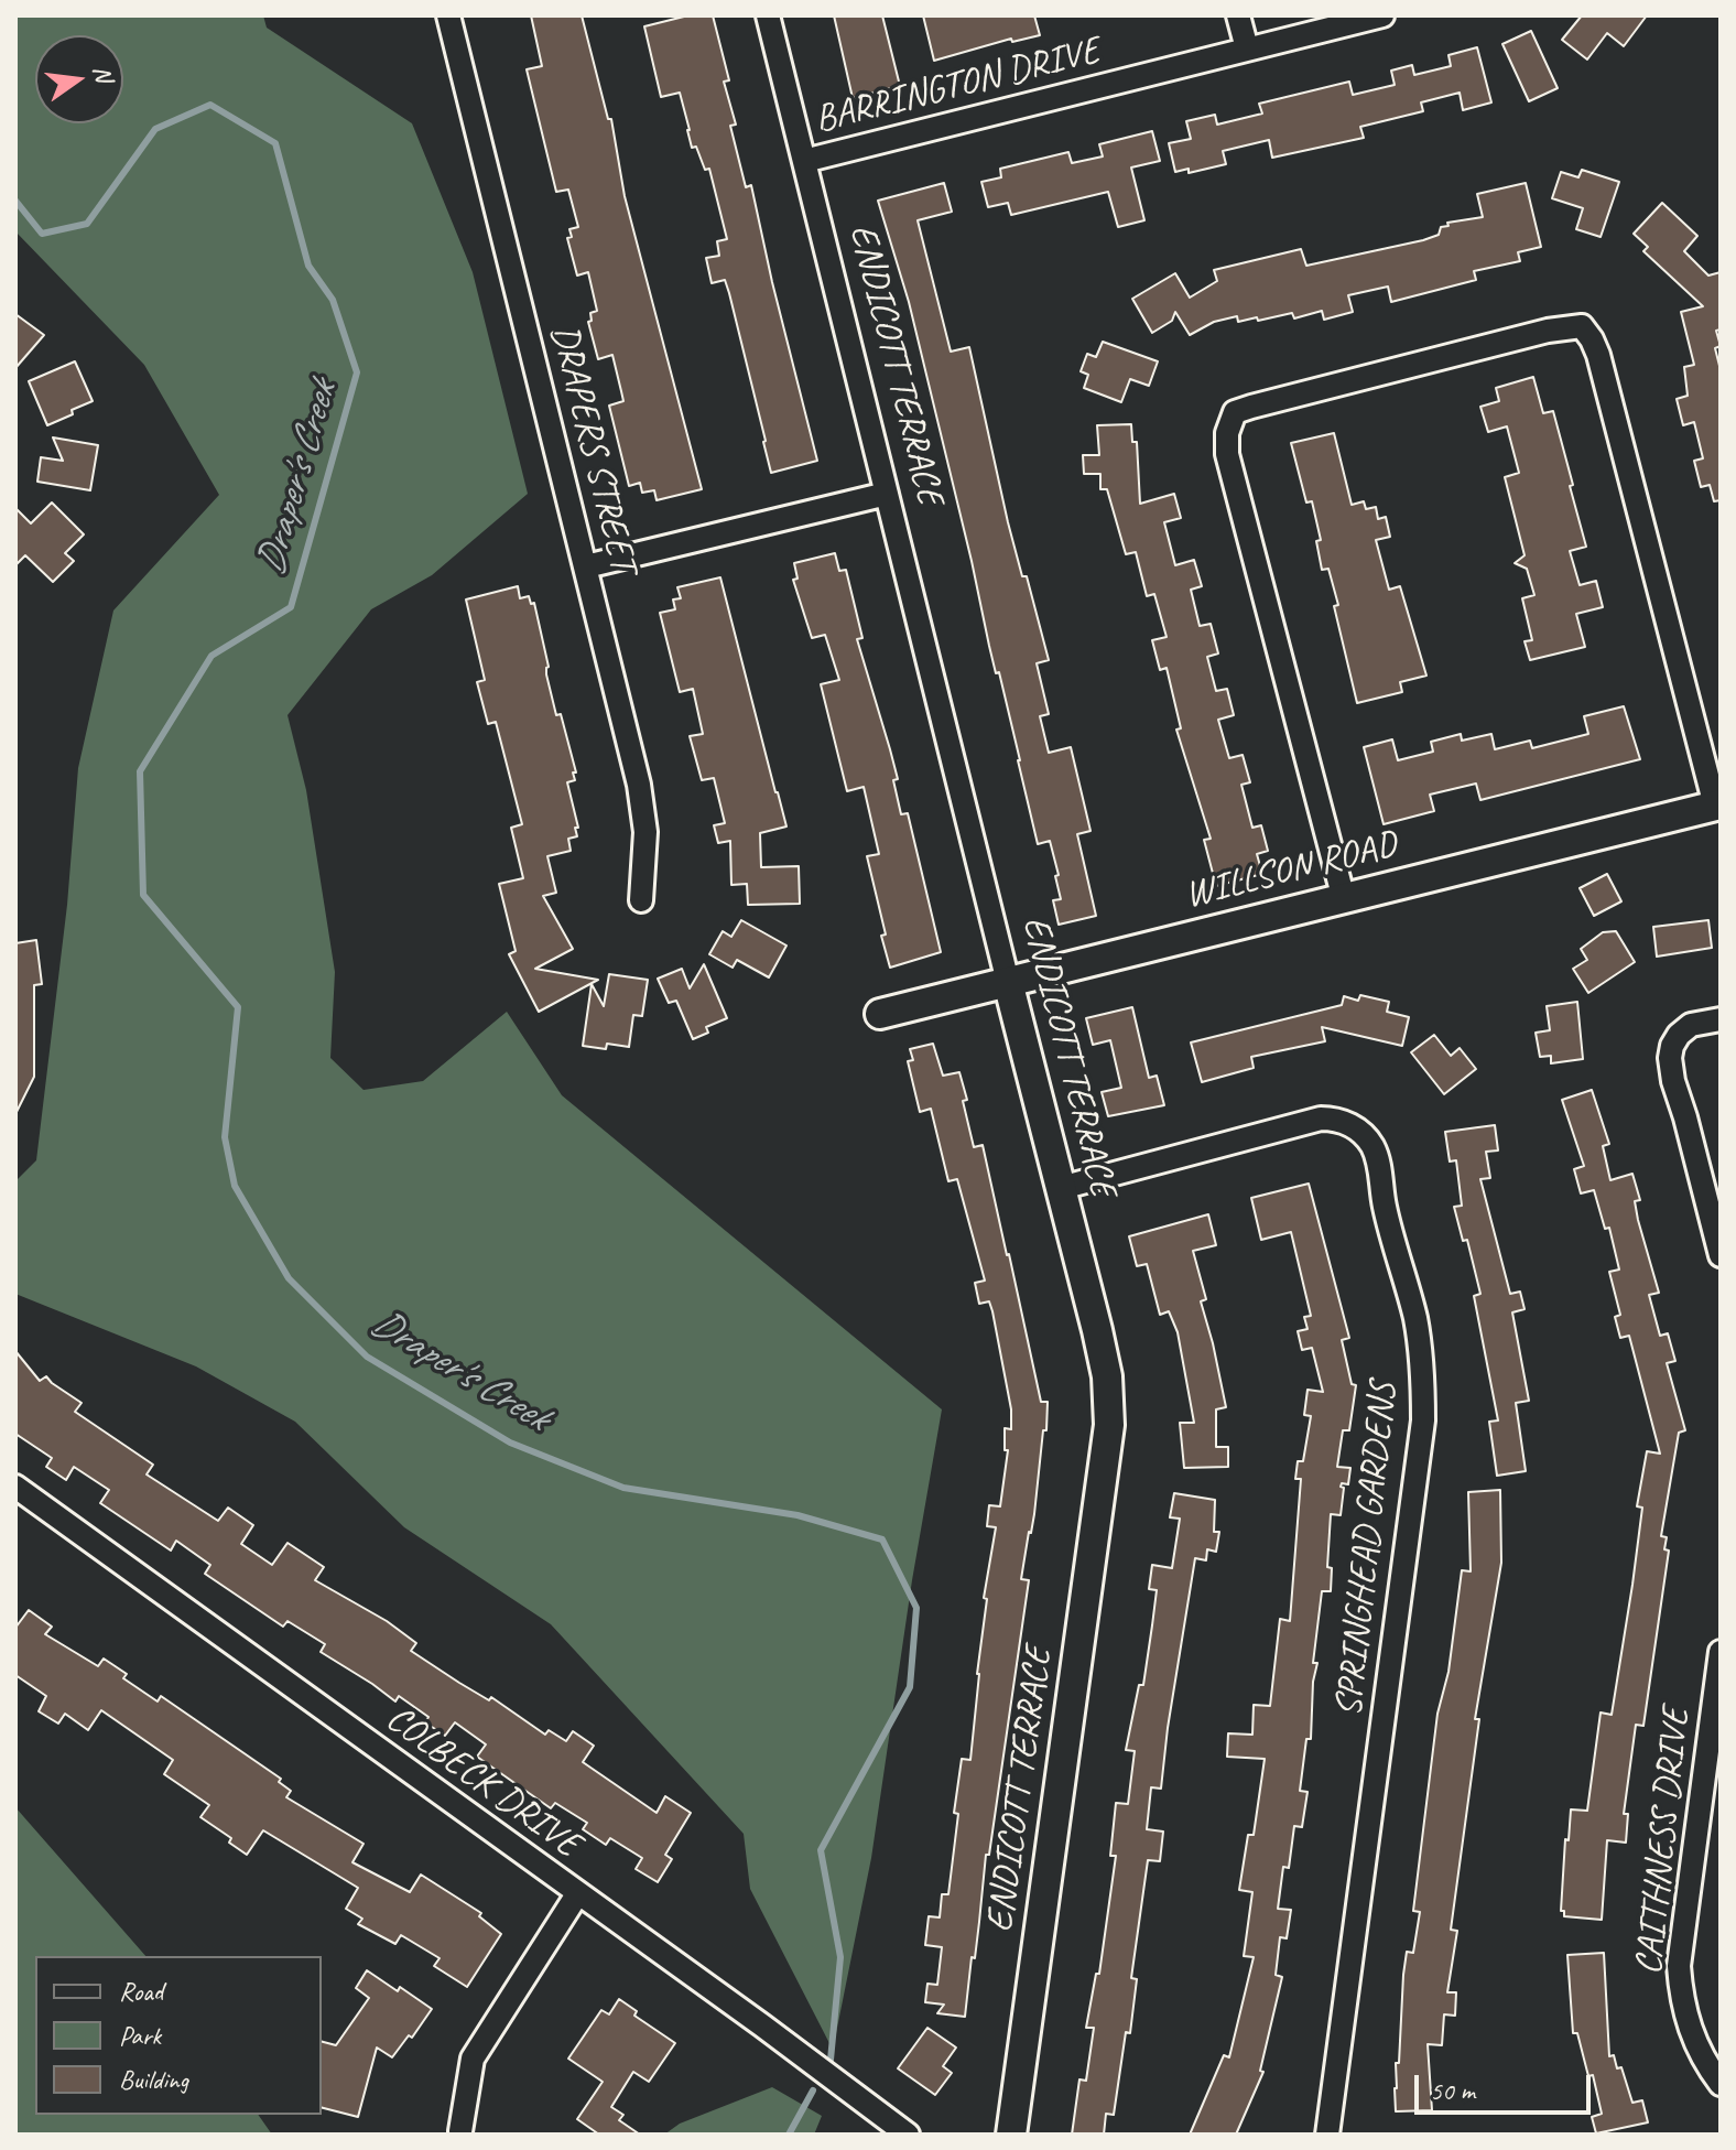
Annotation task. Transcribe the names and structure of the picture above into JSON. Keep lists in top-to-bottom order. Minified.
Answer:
{"streets":{"street":["BARRINGTON DRIVE","ENDICOTT TERRACE","DRAPERS STREET","WILLSON ROAD","SPRINGHEAD GARDENS","COLBECK DRIVE","CAITHNESS DRIVE"]},"crossings":[["BARRINGTON DRIVE","ENDICOTT TERRACE"],["ENDICOTT TERRACE","WILLSON ROAD"],["ENDICOTT TERRACE","SPRINGHEAD GARDENS"]],"water":["Draper's Creek"],"legend":["Road","Park","Building"],"scale_bar":"50 m","north":"right"}
